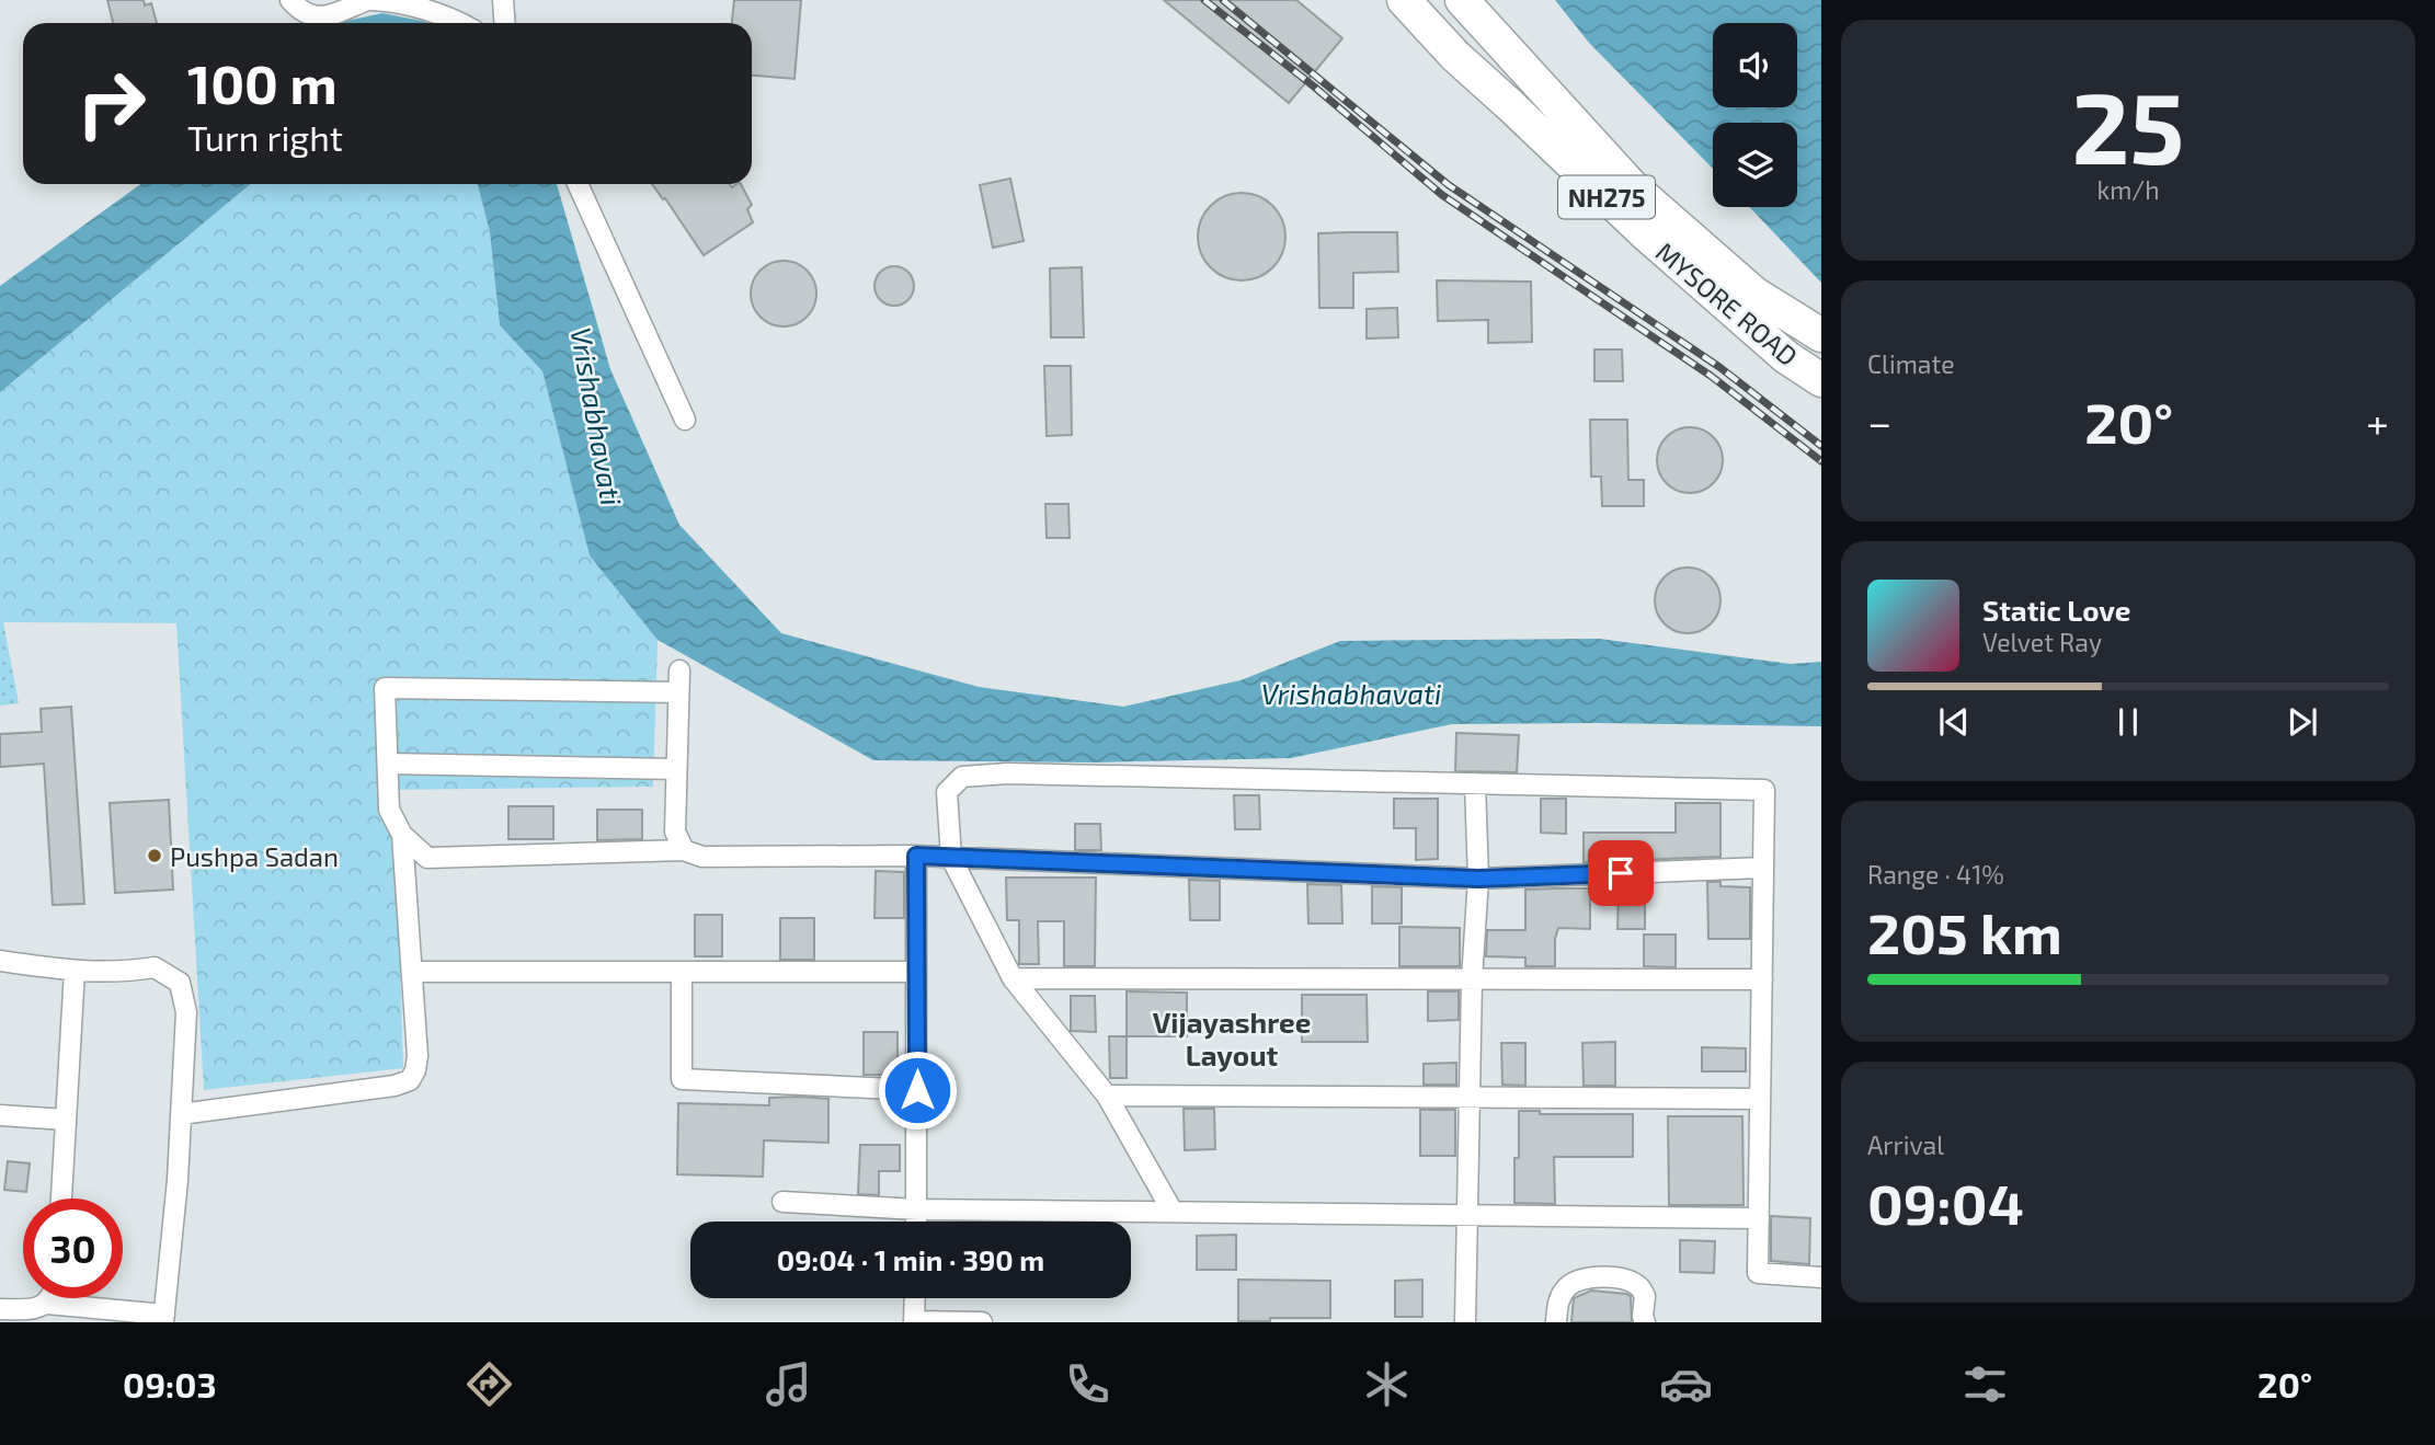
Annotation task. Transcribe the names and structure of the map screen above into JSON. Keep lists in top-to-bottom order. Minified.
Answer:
{"streets":{"highway":["NH275","MYSORE ROAD"]},"districts":["Vijayashree Layout"],"water":["Vrishabhavati"],"places":["Pushpa Sadan"],"page":{"tile":[["25","km/h"],"Climate",["Range · 41%","205 km"],["Arrival","09:04"]],"turn":["100 m","Turn right"],"heat":["−","20°","+"],"song":["Static Love","Velvet Ray"],"limit":"30","trip":"09:04 · 1 min · 390 m","tabs":["09:03","20°"]}}
